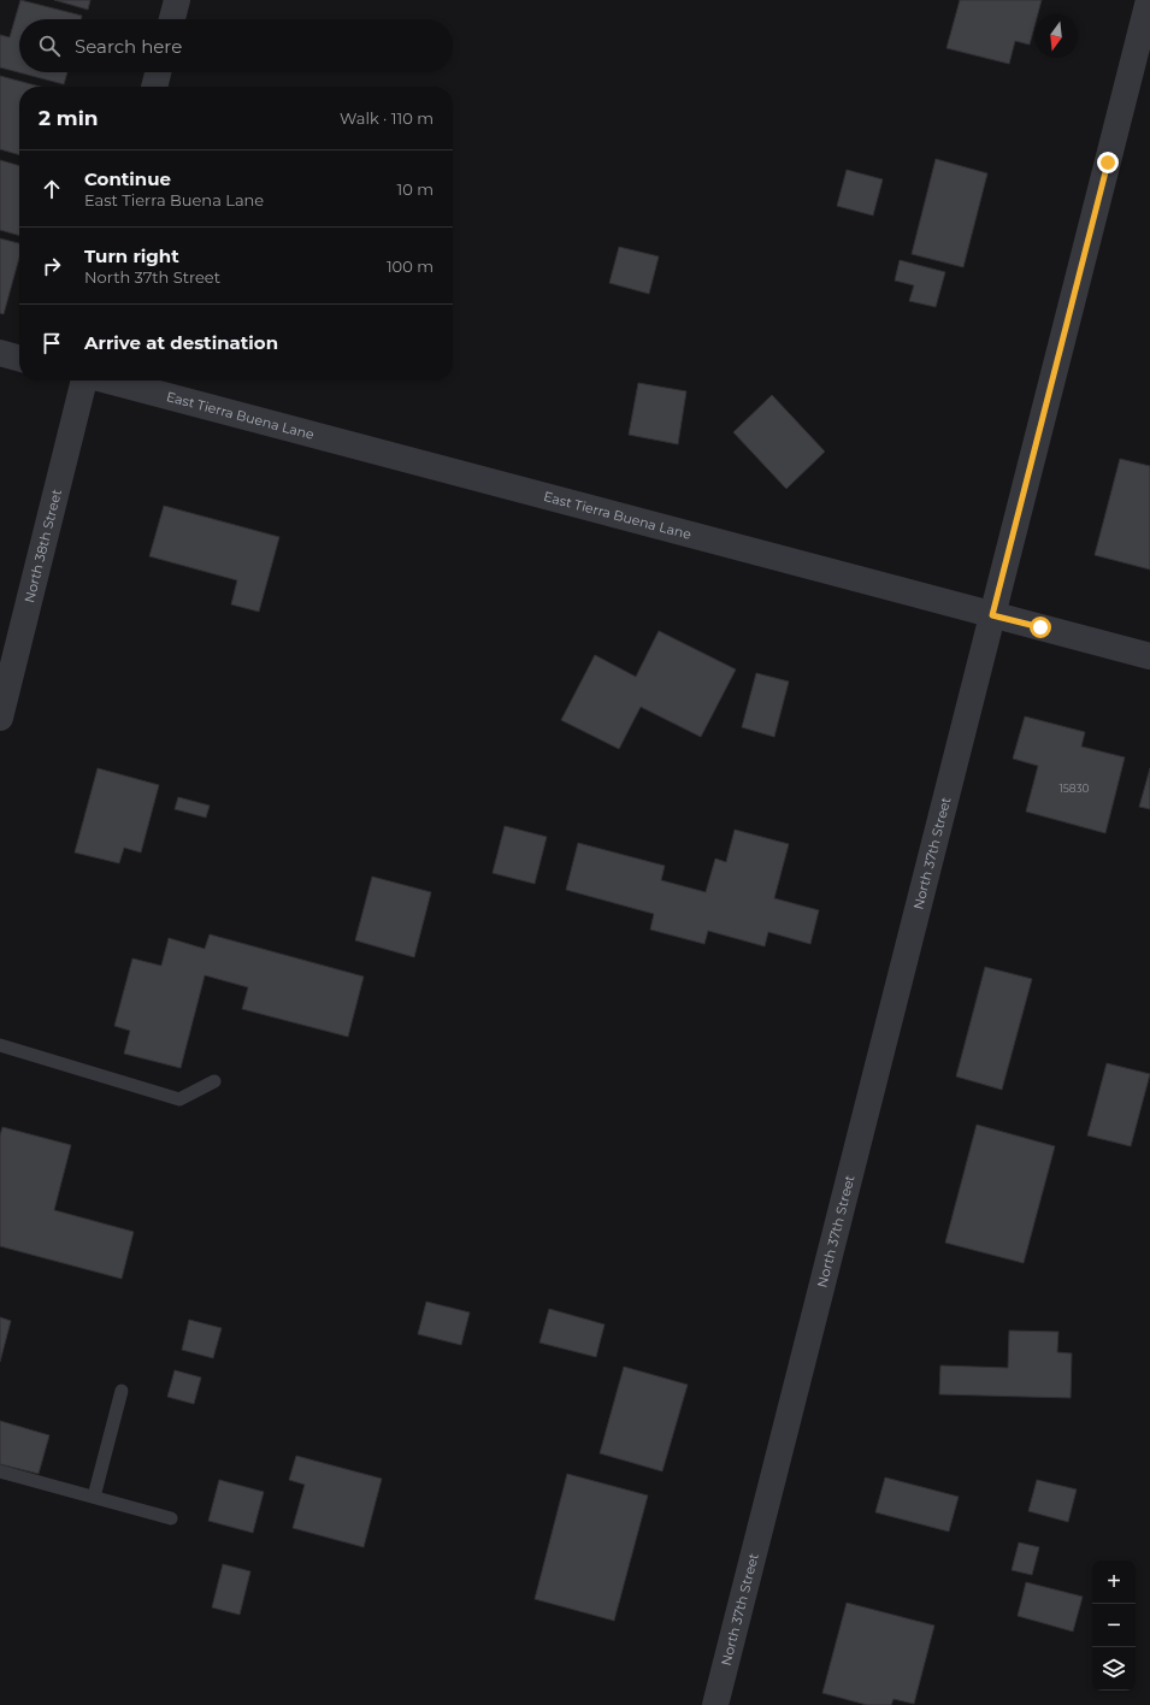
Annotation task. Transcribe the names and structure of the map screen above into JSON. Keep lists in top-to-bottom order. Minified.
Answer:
{"streets":{"street":["East Tierra Buena Lane","North 38th Street","North 37th Street"]},"crossings":[["East Tierra Buena Lane","North 37th Street"]],"house_numbers":["15830"],"north":"bottom","page":{"search":"Search here","heading":["2 min","Walk · 110 m"],"list":[["Continue","East Tierra Buena Lane","10 m"],["Turn right","North 37th Street","100 m"],"Arrive at destination"],"map_buttons":["+","−"]}}
